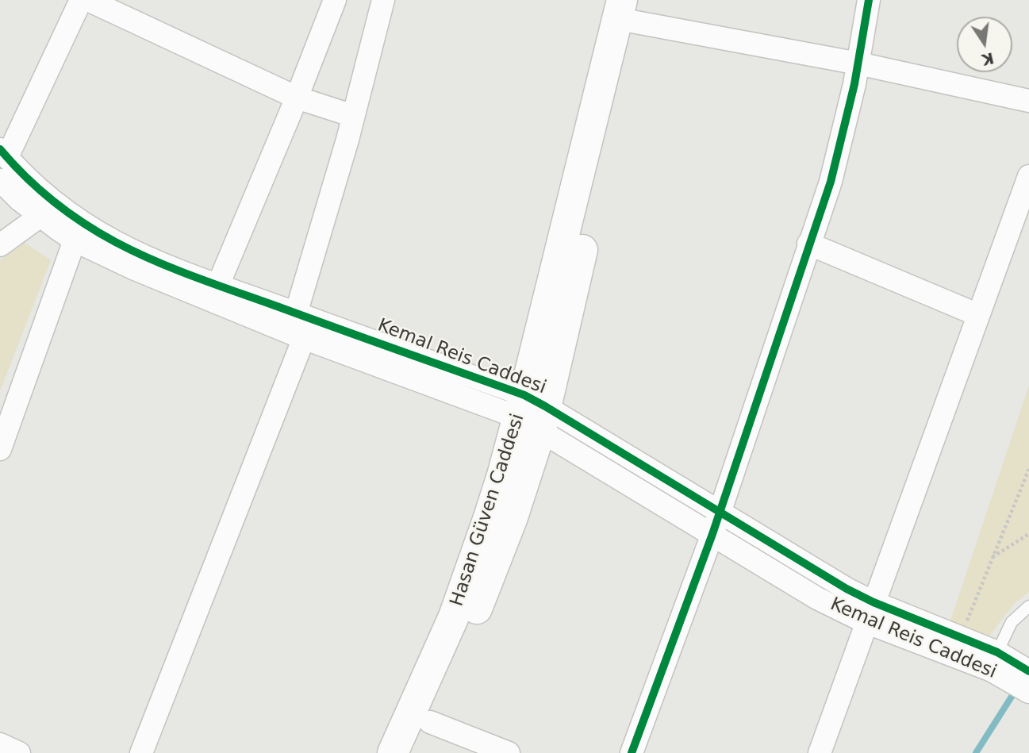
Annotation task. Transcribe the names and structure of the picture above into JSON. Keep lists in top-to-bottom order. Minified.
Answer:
{"streets":{"street":["Kemal Reis Caddesi","Hasan Güven Caddesi"]},"crossings":[["Kemal Reis Caddesi","Hasan Güven Caddesi"]],"north":"bottom"}
